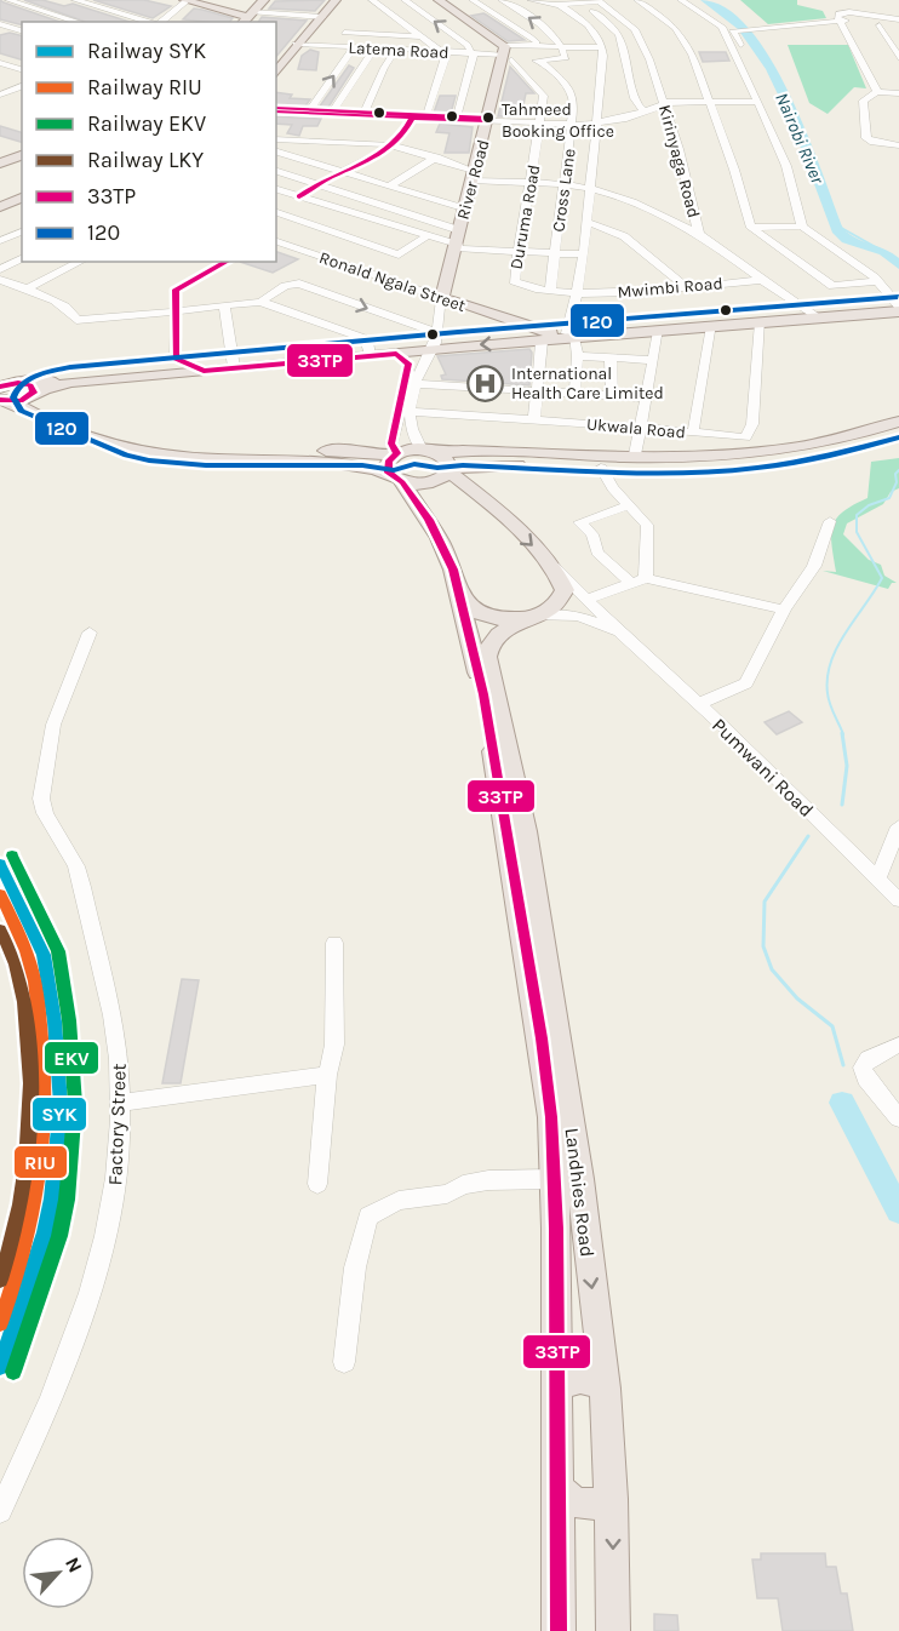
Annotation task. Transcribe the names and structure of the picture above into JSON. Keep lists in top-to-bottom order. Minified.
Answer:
{"streets":{"main road":["River Road","Ronald Ngala Street","Landhies Road"],"street":["Latema Road","Kirinyaga Road","Cross Lane","Duruma Road","Mwimbi Road","Ukwala Road","Pumwani Road","Factory Street"]},"crossings":[["Latema Road","River Road"],["Latema Road","Duruma Road"],["Kirinyaga Road","Mwimbi Road"],["River Road","Duruma Road"],["River Road","Ronald Ngala Street"],["River Road","Ukwala Road"],["Cross Lane","Duruma Road"],["Duruma Road","Mwimbi Road"]],"water":["Nairobi River"],"places":{"other":["Tahmeed Booking Office"],"hospital":["International Health Care Limited"]},"lines":["transit line 33TP","transit line 120","rail line EKV","rail line SYK","rail line RIU","rail line LKY"],"legend":["Railway SYK","Railway RIU","Railway EKV","Railway LKY","33TP","120"],"north":"top right"}
